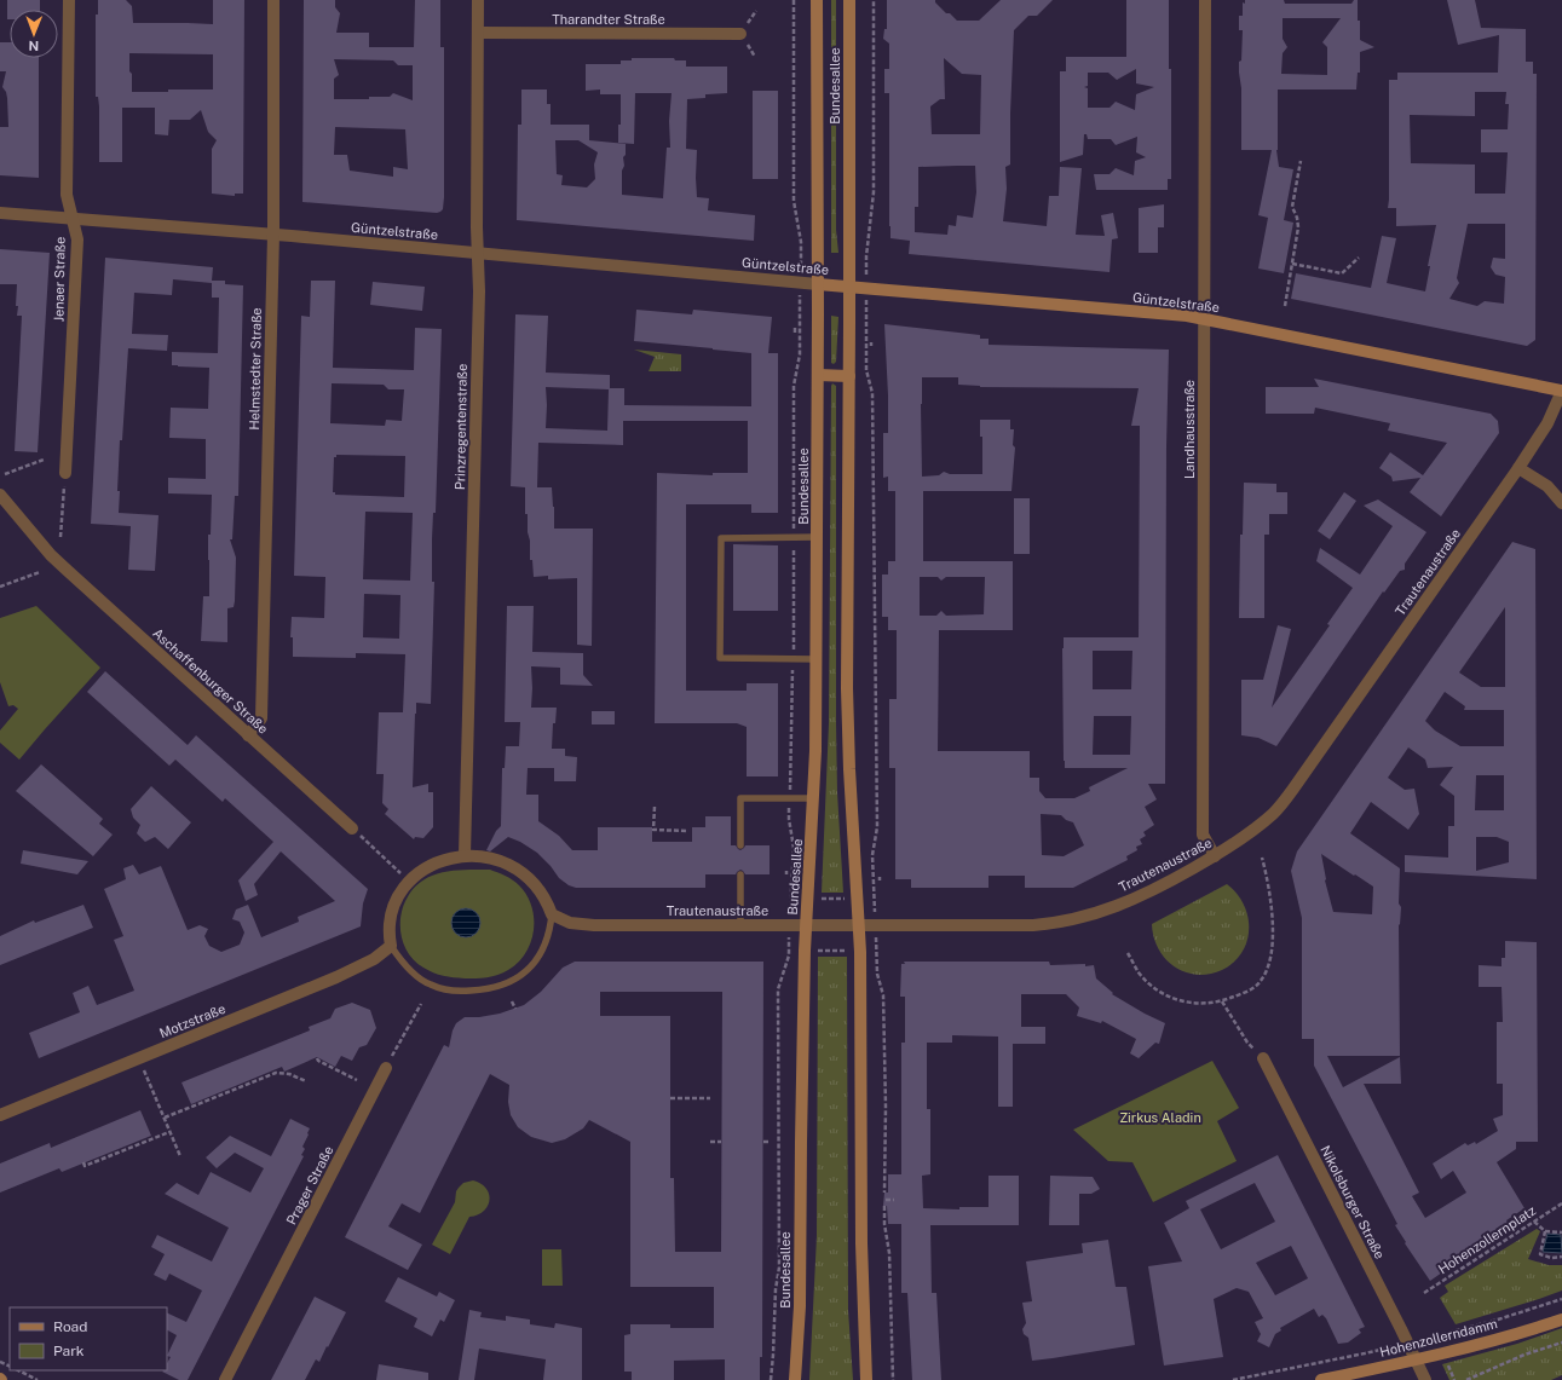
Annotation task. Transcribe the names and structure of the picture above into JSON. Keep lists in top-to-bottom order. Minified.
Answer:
{"streets":{"main road":["Bundesallee","Güntzelstraße","Hohenzollerndamm"],"street":["Tharandter Straße","Jenaer Straße","Helmstedter Straße","Prinzregentenstraße","Landhausstraße","Trautenaustraße","Aschaffenburger Straße","Motzstraße","Prager Straße","Nikolsburger Straße"],"path":["Hohenzollernplatz"]},"crossings":[["Tharandter Straße","Prinzregentenstraße"],["Bundesallee","Güntzelstraße"],["Bundesallee","Trautenaustraße"],["Güntzelstraße","Jenaer Straße"],["Güntzelstraße","Helmstedter Straße"],["Güntzelstraße","Prinzregentenstraße"],["Güntzelstraße","Landhausstraße"],["Güntzelstraße","Trautenaustraße"],["Helmstedter Straße","Aschaffenburger Straße"],["Prinzregentenstraße","Trautenaustraße"],["Prinzregentenstraße","Motzstraße"],["Landhausstraße","Trautenaustraße"],["Trautenaustraße","Motzstraße"],["Nikolsburger Straße","Hohenzollerndamm"]],"parks":["Zirkus Aladin"],"legend":["Road","Park"],"north":"bottom"}
